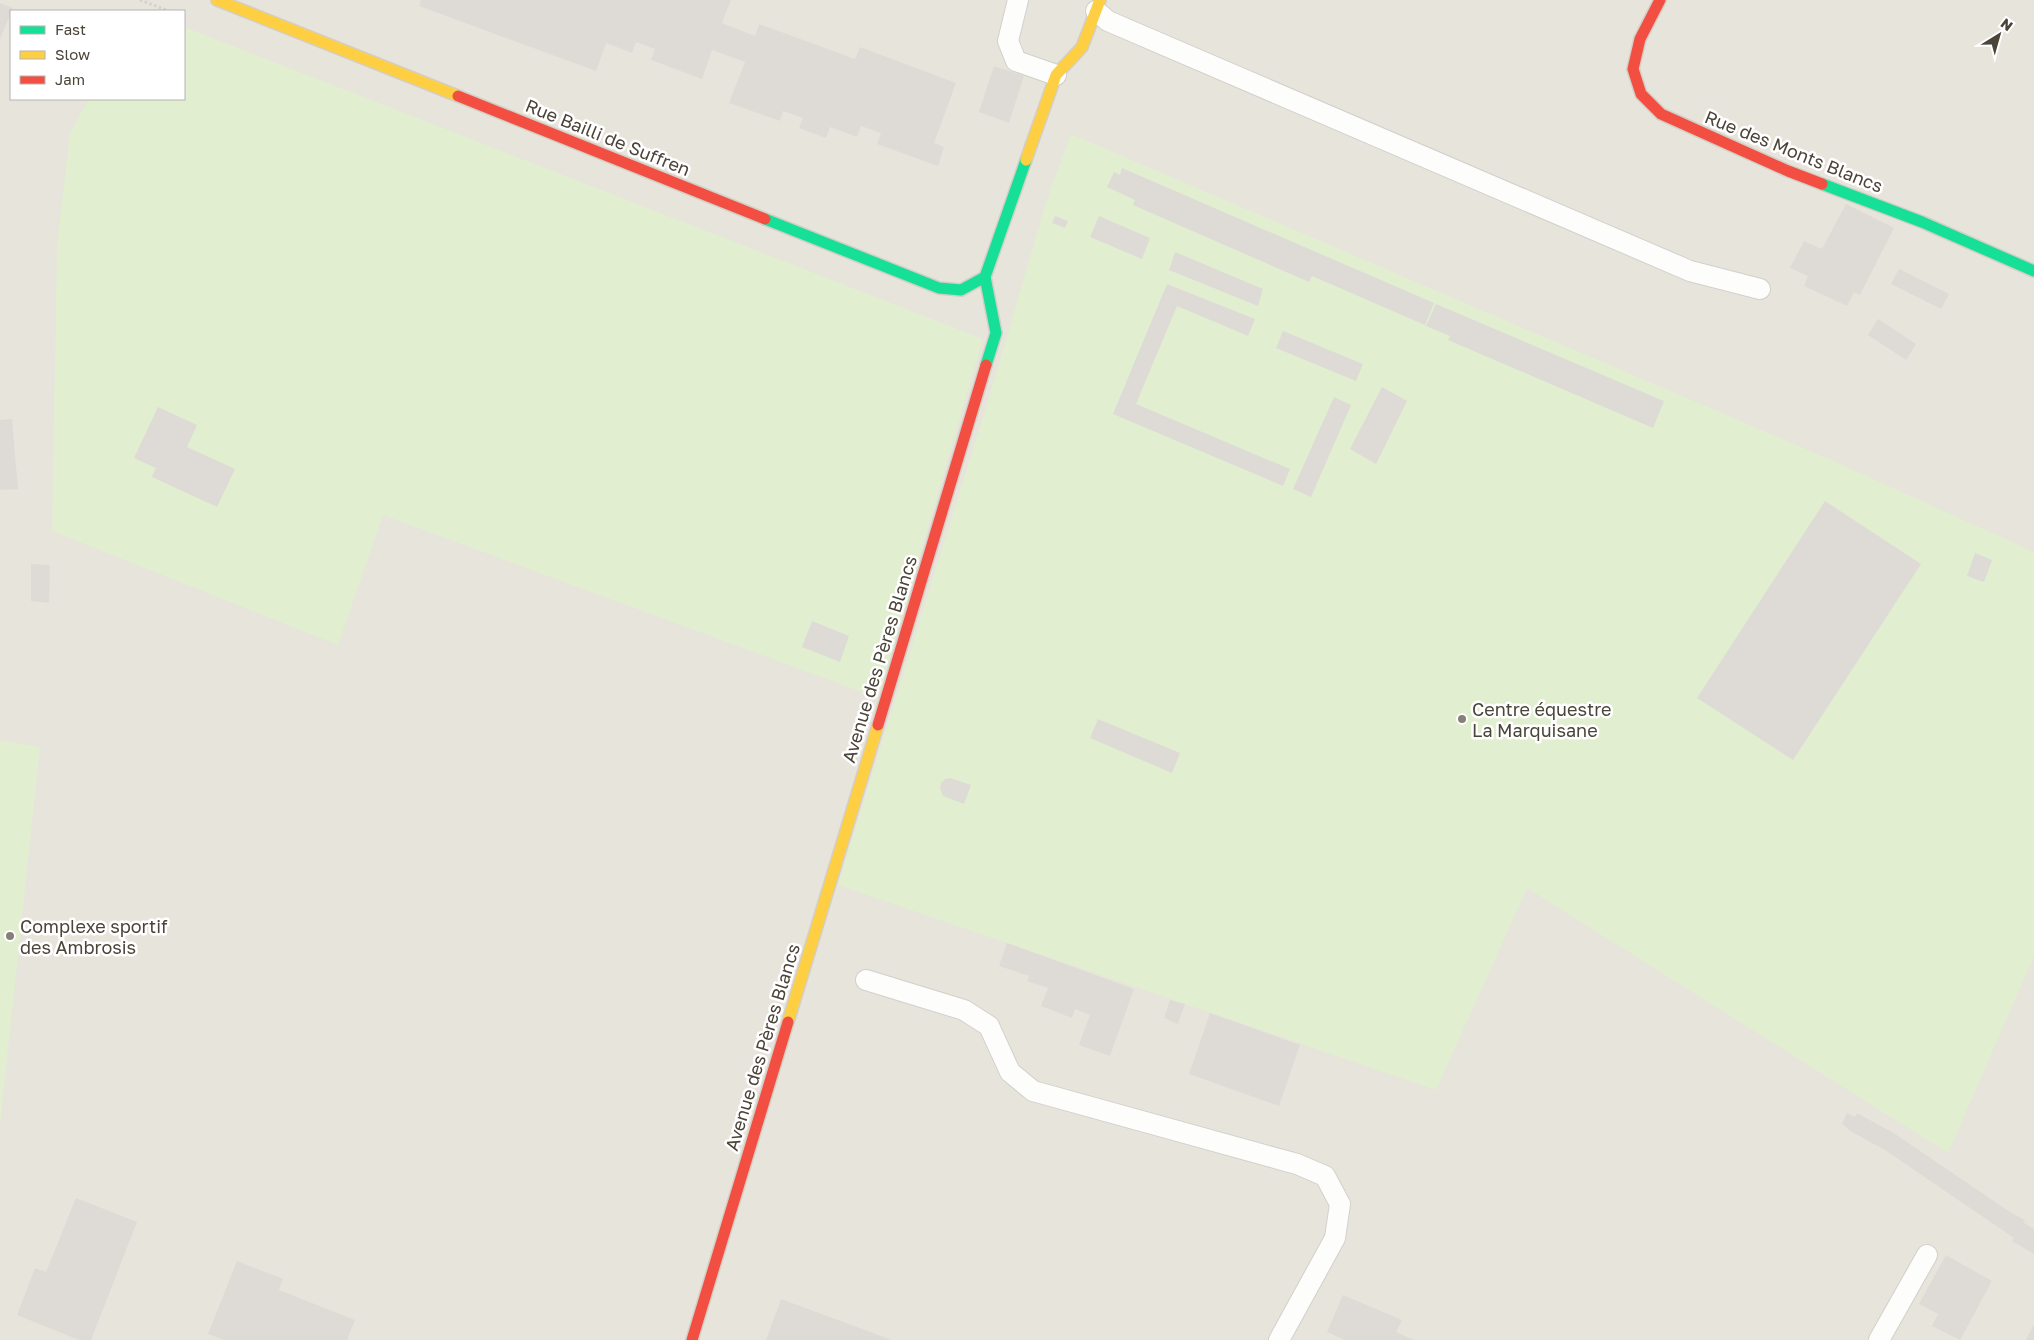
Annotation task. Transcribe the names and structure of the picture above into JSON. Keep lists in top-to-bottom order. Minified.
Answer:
{"streets":{"street":["Rue Bailli de Suffren","Rue des Monts Blancs","Avenue des Pères Blancs"]},"crossings":[["Rue Bailli de Suffren","Avenue des Pères Blancs"]],"places":["Centre équestre La Marquisane","Complexe sportif des Ambrosis"],"legend":["Fast","Slow","Jam"],"north":"top right"}
